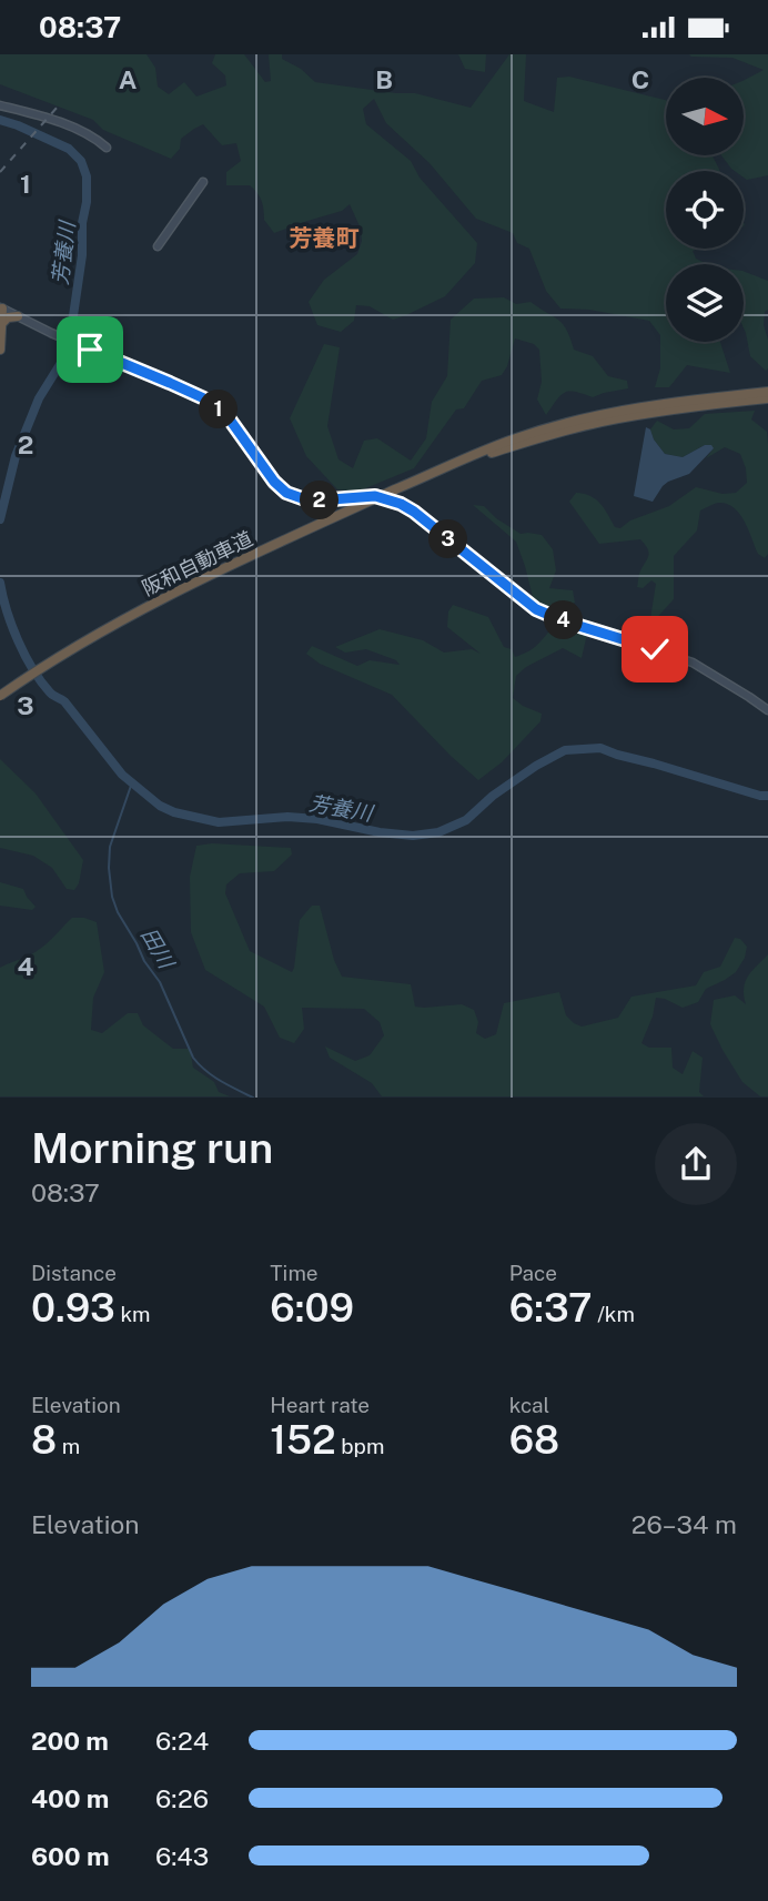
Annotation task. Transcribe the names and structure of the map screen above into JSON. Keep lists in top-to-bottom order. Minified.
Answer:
{"streets":{"highway":["阪和自動車道"]},"districts":["芳養町"],"water":["芳養川","田川"],"north":"right","page":{"status":"08:37","pins":["1","2","3","4"],"heading":["Morning run","08:37"],"stats":[["Distance","0.93 km"],["Time","6:09"],["Pace","6:37 /km"],["Elevation","8 m"],["Heart rate","152 bpm"],["kcal","68"]],"chart":["Elevation","26–34 m"],"list":[{"name":"200 m","note":"6:24"},{"name":"400 m","note":"6:26"},{"name":"600 m","note":"6:43"}]},"grid":{"columns":["A","B","C"],"rows":["1","2","3","4"]}}
